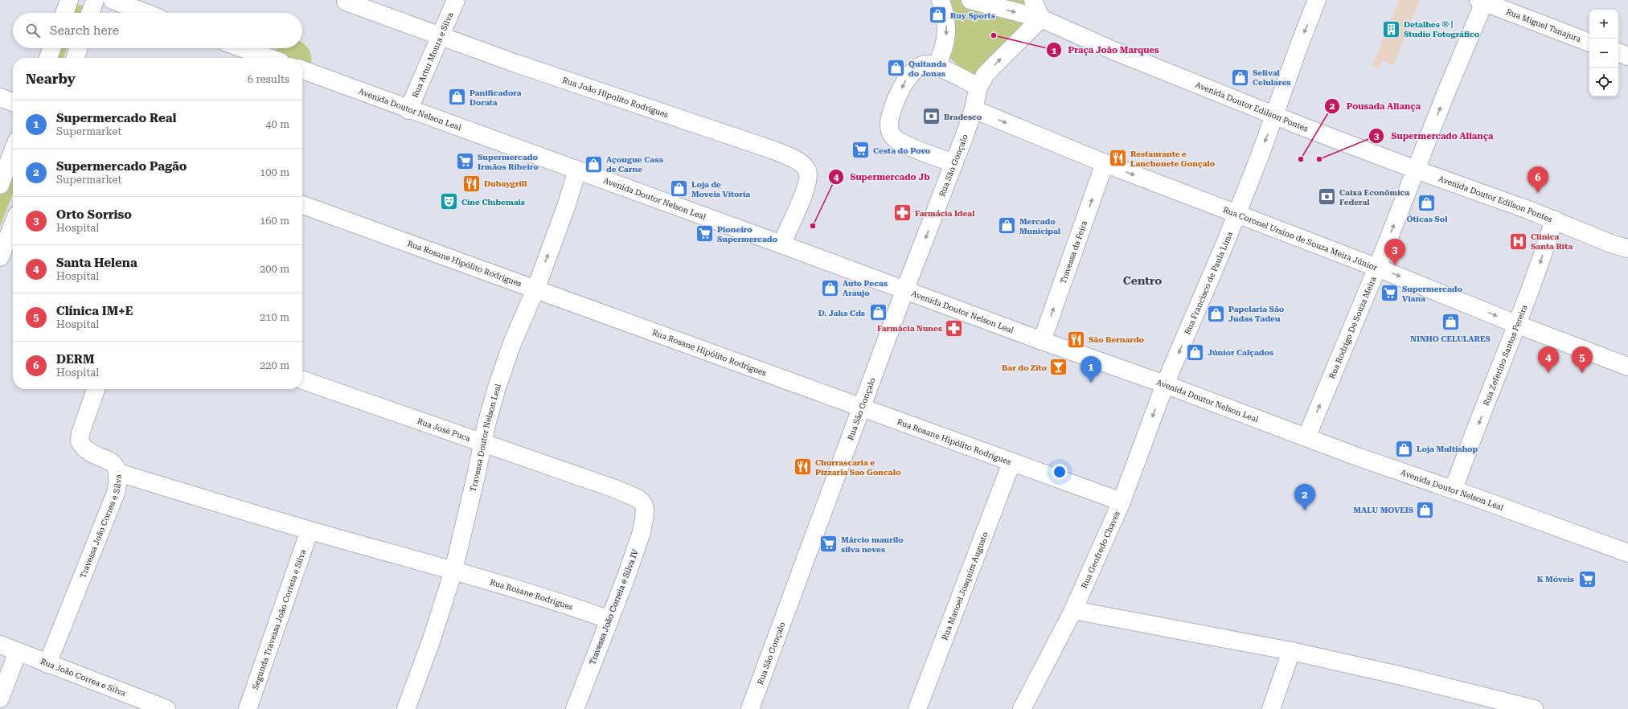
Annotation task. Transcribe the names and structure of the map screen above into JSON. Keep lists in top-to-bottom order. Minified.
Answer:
{"streets":{"street":["Rua Miguel Tanajura","Rua Artur Moura e Silva","Rua João Hipolito Rodrigues","Avenida Doutor Edilson Pontes","Avenida Doutor Nelson Leal","Rua São Gonçalo","Rua Coronel Ursino de Souza Meira Júnior","Travessa da Feira","Rua Rosane Hipólito Rodrigues","Rua Francisco de Paula Lima","Rua Rodrigo De Souza Meira","Rua Zeferino Santos Pereira","Rua José Puca","Travessa Doutor Nelson Leal","Travessa João Correa e Silva","Rua Geofredo Chaves","Rua Manoel Joaquim Augusto","Rua Rosane Rodrigues","Travessa João Correia e Silva IV","Segunda Travessa João Correia e Silva","Rua João Correa e Silva"]},"crossings":[["Rua Miguel Tanajura","Rua Rodrigo De Souza Meira"],["Rua Artur Moura e Silva","Rua João Hipolito Rodrigues"],["Rua Artur Moura e Silva","Avenida Doutor Nelson Leal"],["Rua João Hipolito Rodrigues","Avenida Doutor Nelson Leal"],["Avenida Doutor Edilson Pontes","Rua Francisco de Paula Lima"],["Avenida Doutor Edilson Pontes","Rua Rodrigo De Souza Meira"],["Avenida Doutor Edilson Pontes","Rua Zeferino Santos Pereira"],["Avenida Doutor Nelson Leal","Rua São Gonçalo"],["Avenida Doutor Nelson Leal","Travessa da Feira"],["Avenida Doutor Nelson Leal","Rua Francisco de Paula Lima"],["Avenida Doutor Nelson Leal","Rua Rodrigo De Souza Meira"],["Avenida Doutor Nelson Leal","Rua Zeferino Santos Pereira"],["Avenida Doutor Nelson Leal","Travessa Doutor Nelson Leal"],["Avenida Doutor Nelson Leal","Rua Geofredo Chaves"],["Rua São Gonçalo","Rua Coronel Ursino de Souza Meira Júnior"],["Rua São Gonçalo","Rua Rosane Hipólito Rodrigues"],["Rua Coronel Ursino de Souza Meira Júnior","Travessa da Feira"],["Rua Coronel Ursino de Souza Meira Júnior","Rua Francisco de Paula Lima"],["Rua Coronel Ursino de Souza Meira Júnior","Rua Rodrigo De Souza Meira"],["Rua Coronel Ursino de Souza Meira Júnior","Rua Zeferino Santos Pereira"],["Rua Rosane Hipólito Rodrigues","Travessa Doutor Nelson Leal"],["Rua Rosane Hipólito Rodrigues","Rua Geofredo Chaves"],["Rua Rosane Hipólito Rodrigues","Rua Manoel Joaquim Augusto"],["Rua Francisco de Paula Lima","Rua Geofredo Chaves"],["Rua José Puca","Travessa Doutor Nelson Leal"],["Rua José Puca","Travessa João Correia e Silva IV"],["Travessa Doutor Nelson Leal","Rua Rosane Rodrigues"],["Travessa João Correa e Silva","Rua Rosane Rodrigues"],["Travessa João Correa e Silva","Rua João Correa e Silva"],["Rua Rosane Rodrigues","Travessa João Correia e Silva IV"],["Rua Rosane Rodrigues","Segunda Travessa João Correia e Silva"]],"one_way":["Rua Coronel Ursino de Souza Meira Júnior","Travessa da Feira","Rua Francisco de Paula Lima","Rua Rodrigo De Souza Meira","Rua Zeferino Santos Pereira","Rua Geofredo Chaves"],"districts":["Centro"],"places":{"shop":["Ruy Sports","Quitanda do Jonas","Selival Celulares","Panificadora Dorata","Açougue Casa de Carne","Loja de Moveis Vitoria","Óticas Sol","Mercado Municipal","Auto Pecas Araujo","D. Jaks Cds","Papelaria São Judas Tadeu","NINHO CELULARES","Júnior Calçados","Loja Multishop","MALU MOVEIS"],"building":["Detalhes ® | Studio Fotográfico"],"other":["Praça João Marques","Pousada Aliança","Supermercado Aliança","Supermercado Jb"],"bank":["Bradesco","Caixa Econômica Federal"],"supermarket":["Cesta do Povo","Supermercado Irmãos Ribeiro","Pioneiro Supermercado","Supermercado Viana","Márcio maurilo silva neves","K Móveis"],"restaurant":["Restaurante e Lanchonete Gonçalo","Dubaygrill","São Bernardo","Churrascaria e Pizzaria Sao Goncalo"],"theatre":["Cine Clubemais"],"pharmacy":["Farmácia Ideal","Farmácia Nunes"],"hospital":["Clinica Santa Rita"],"bar":["Bar do Zito"]},"page":{"map_buttons":["+","−"],"search":"Search here","heading":["Nearby","6 results"],"list":[{"mark":"1","name":"Supermercado Real","note":"Supermarket","value":"40 m"},{"mark":"2","name":"Supermercado Pagão","note":"Supermarket","value":"100 m"},{"mark":"3","name":"Orto Sorriso","note":"Hospital","value":"160 m"},{"mark":"4","name":"Santa Helena","note":"Hospital","value":"200 m"},{"mark":"5","name":"Clínica IM+E","note":"Hospital","value":"210 m"},{"mark":"6","name":"DERM","note":"Hospital","value":"220 m"}],"pins":["6","3","4","5","1","2"]}}
